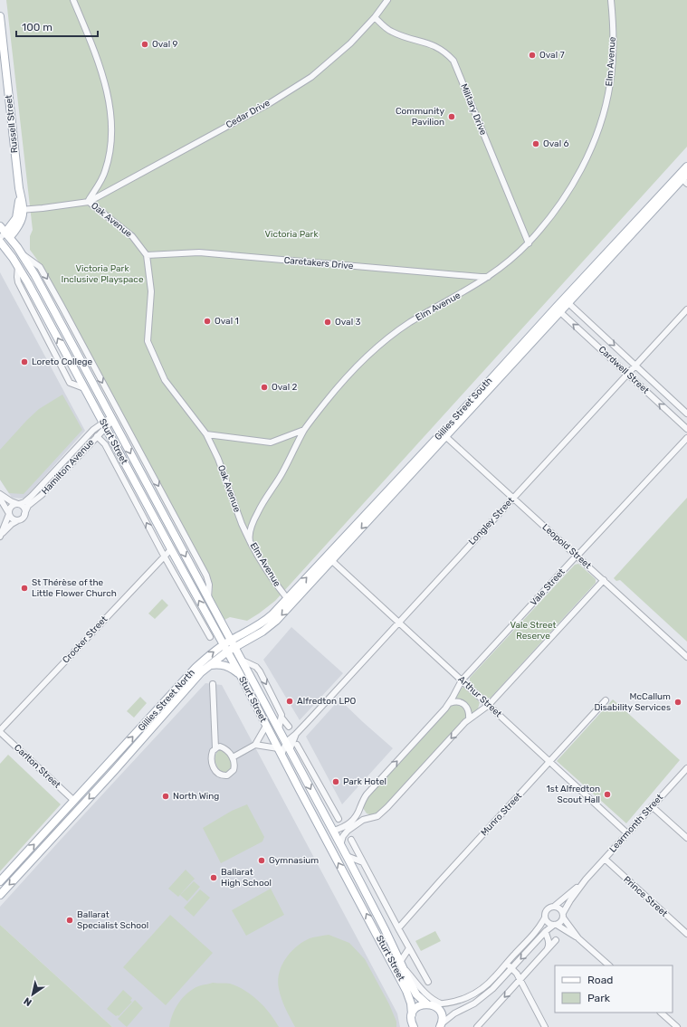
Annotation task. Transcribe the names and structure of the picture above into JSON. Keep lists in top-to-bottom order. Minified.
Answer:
{"streets":{"main road":["Russell Street","Gillies Street South","Sturt Street","Gillies Street North"],"street":["Elm Avenue","Military Drive","Cedar Drive","Oak Avenue","Caretakers Drive","Cardwell Street","Hamilton Avenue","Longley Street","Leopold Street","Vale Street","Crocker Street","Arthur Street","Carlton Street","Munro Street","Learmonth Street","Prince Street"]},"crossings":[["Elm Avenue","Military Drive"],["Elm Avenue","Oak Avenue"],["Elm Avenue","Caretakers Drive"],["Elm Avenue","Gillies Street South"],["Military Drive","Cedar Drive"],["Cedar Drive","Oak Avenue"],["Russell Street","Oak Avenue"],["Russell Street","Sturt Street"],["Oak Avenue","Caretakers Drive"],["Cardwell Street","Gillies Street South"],["Cardwell Street","Longley Street"],["Gillies Street South","Sturt Street"],["Gillies Street South","Leopold Street"],["Gillies Street South","Arthur Street"],["Gillies Street South","Gillies Street North"],["Sturt Street","Hamilton Avenue"],["Sturt Street","Longley Street"],["Sturt Street","Vale Street"],["Sturt Street","Crocker Street"],["Sturt Street","Gillies Street North"],["Longley Street","Leopold Street"],["Longley Street","Arthur Street"],["Leopold Street","Vale Street"],["Vale Street","Arthur Street"],["Crocker Street","Carlton Street"],["Arthur Street","Munro Street"],["Arthur Street","Learmonth Street"],["Gillies Street North","Carlton Street"],["Learmonth Street","Prince Street"]],"parks":["Victoria Park","Victoria Park Inclusive Playspace","Vale Street Reserve"],"places":["Oval 9","Oval 7","Community Pavilion","Oval 6","Oval 1","Oval 3","Loreto College","Oval 2","St Thérèse of the Little Flower Church","Alfredton LPO","McCallum Disability Services","Park Hotel","1st Alfredton Scout Hall","North Wing","Gymnasium","Ballarat High School","Ballarat Specialist School"],"legend":["Road","Park"],"scale_bar":"100 m","north":"bottom left"}
